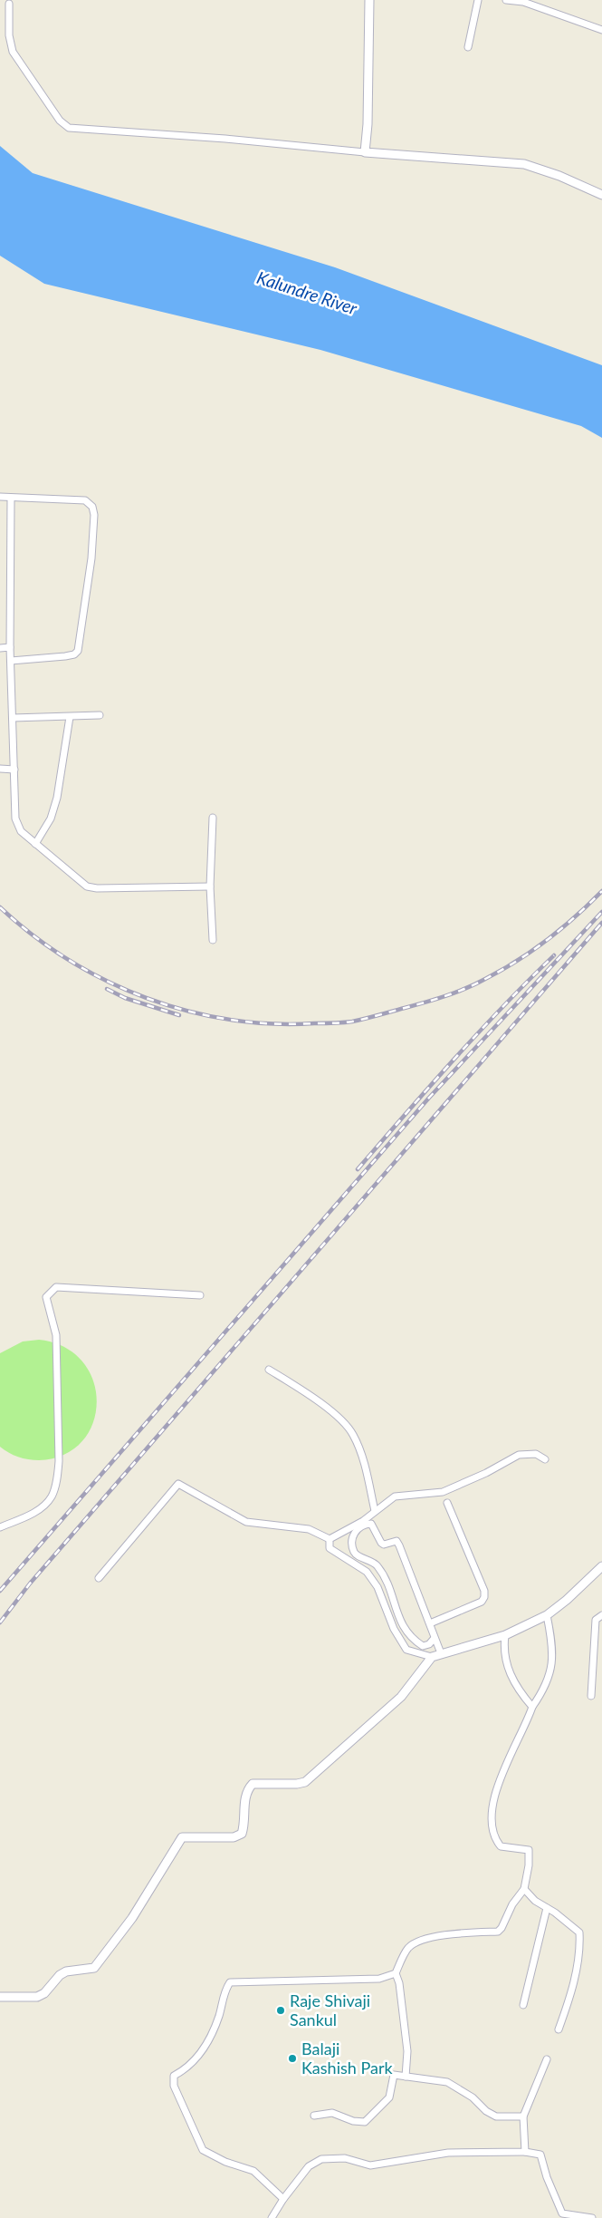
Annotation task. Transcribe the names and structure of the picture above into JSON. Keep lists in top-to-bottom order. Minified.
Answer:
{"water":["Kalundre River"],"places":["Raje Shivaji Sankul","Balaji Kashish Park"]}
